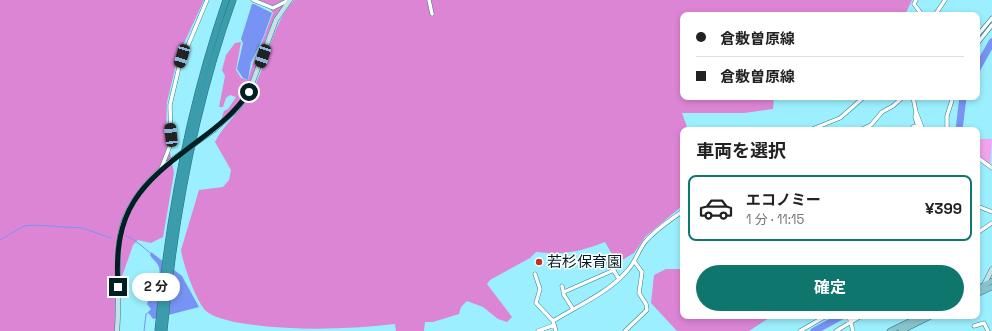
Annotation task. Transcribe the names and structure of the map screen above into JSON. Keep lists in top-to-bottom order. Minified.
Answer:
{"places":["若杉保育園"],"page":{"banner":["倉敷曽原線","倉敷曽原線"],"heading":"車両を選択","list":[{"name":"エコノミー","note":"1 分 · 11:15","value":"¥399"}],"buttons":"確定","bubble":"2 分"}}
